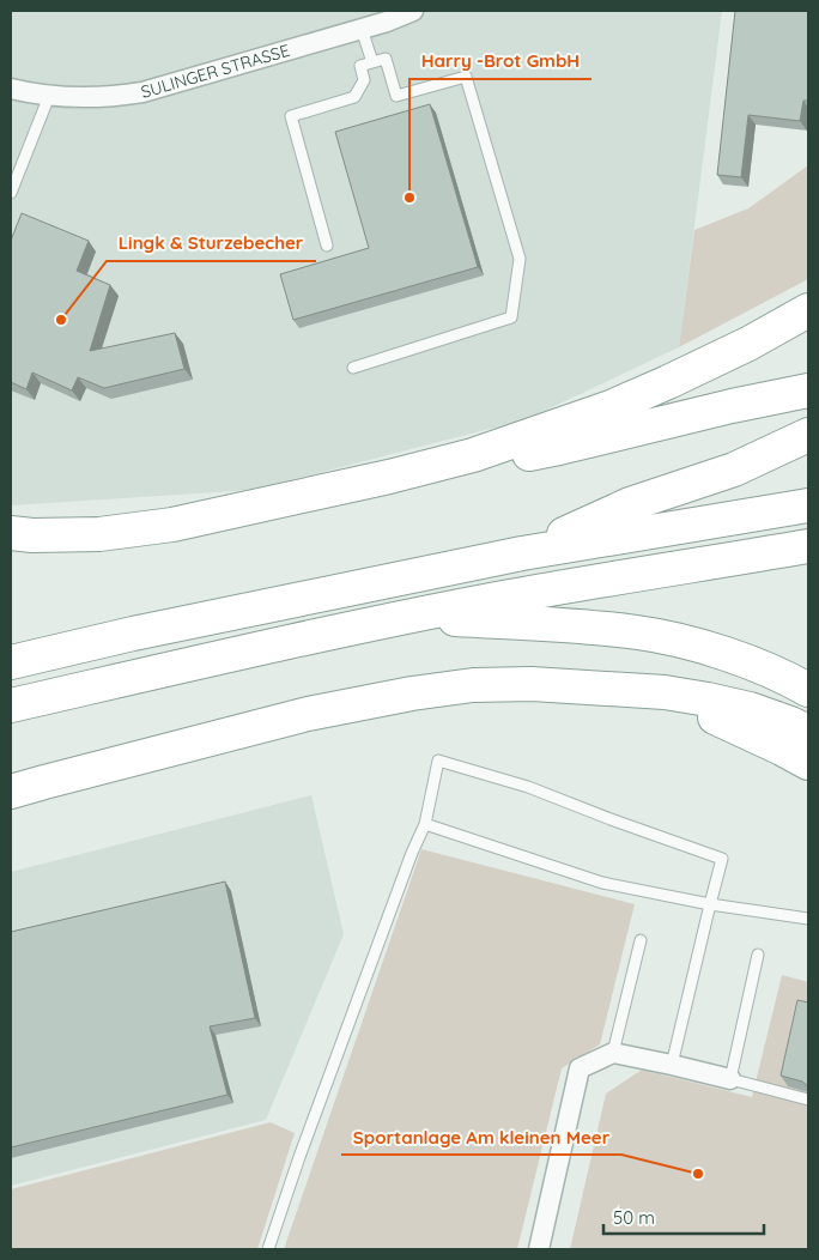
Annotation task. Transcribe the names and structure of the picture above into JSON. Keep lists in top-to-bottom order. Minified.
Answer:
{"streets":{"street":["SULINGER STRASSE"]},"places":["Harry -Brot GmbH","Lingk & Sturzebecher","Sportanlage Am kleinen Meer"],"scale_bar":"50 m"}
